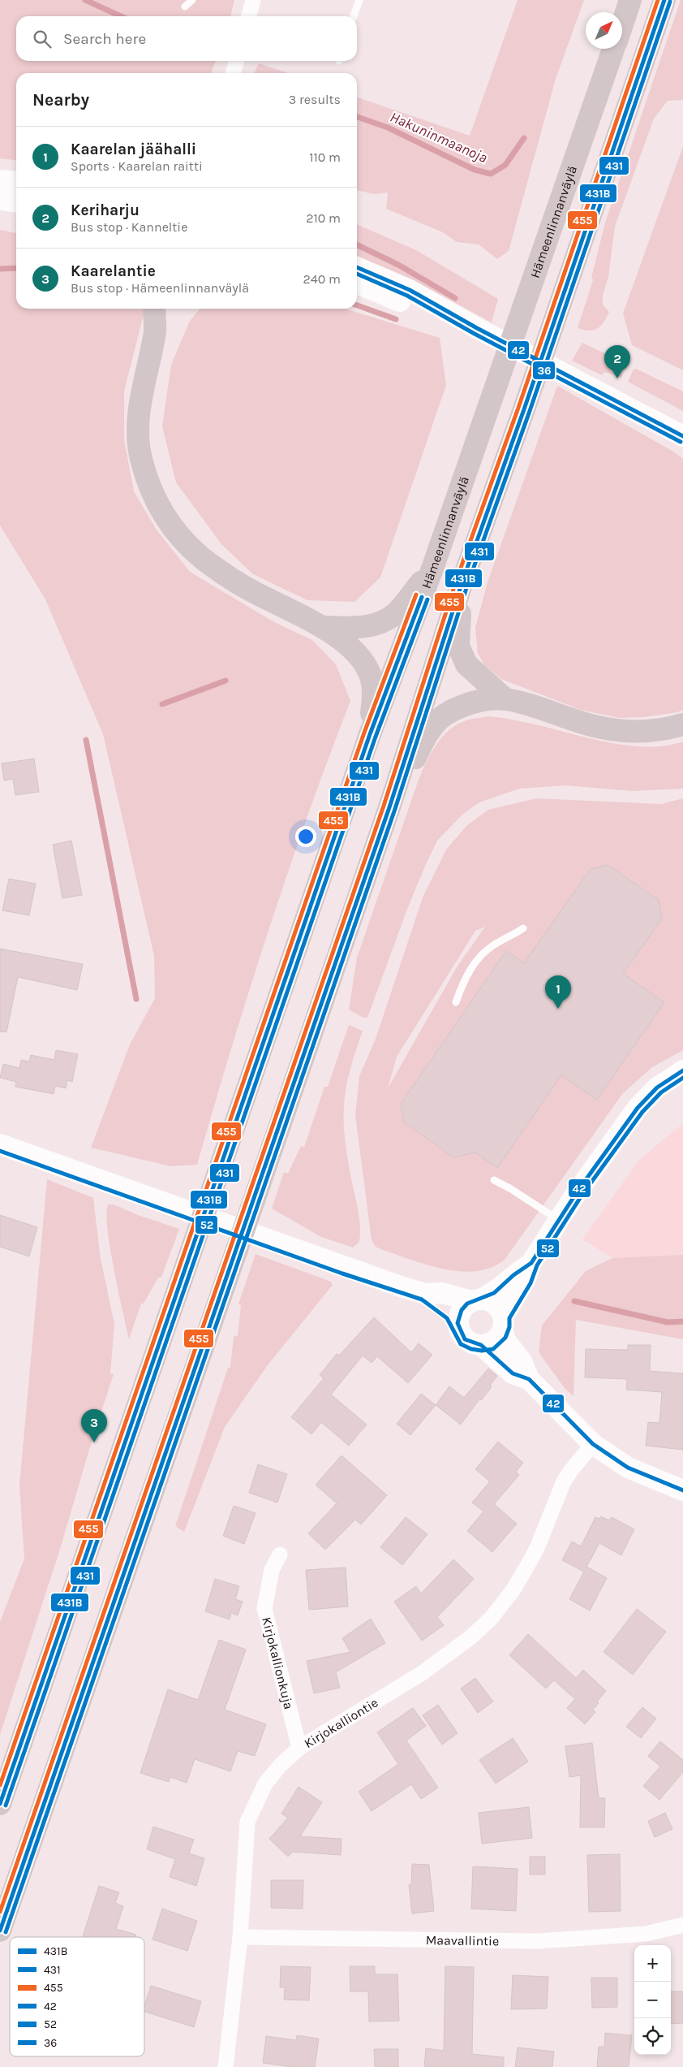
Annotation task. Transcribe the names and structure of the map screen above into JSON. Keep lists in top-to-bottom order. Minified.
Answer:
{"streets":{"highway":["Hämeenlinnanväylä"],"street":["Kirjokallionkuja","Kirjokalliontie","Maavallintie"]},"crossings":[["Kirjokallionkuja","Kirjokalliontie"],["Kirjokalliontie","Maavallintie"]],"water":["Hakuninmaanoja"],"lines":["transit line 431B","transit line 455","transit line 431","transit line 42","transit line 36","transit line 52"],"legend":["431B","431","455","42","52","36"],"north":"top right","page":{"search":"Search here","heading":["Nearby","3 results"],"list":[{"mark":"1","name":"Kaarelan jäähalli","note":"Sports · Kaarelan raitti","value":"110 m"},{"mark":"2","name":"Keriharju","note":"Bus stop · Kanneltie","value":"210 m"},{"mark":"3","name":"Kaarelantie","note":"Bus stop · Hämeenlinnanväylä","value":"240 m"}],"pins":["2","1","3"],"map_buttons":["+","−"]}}
